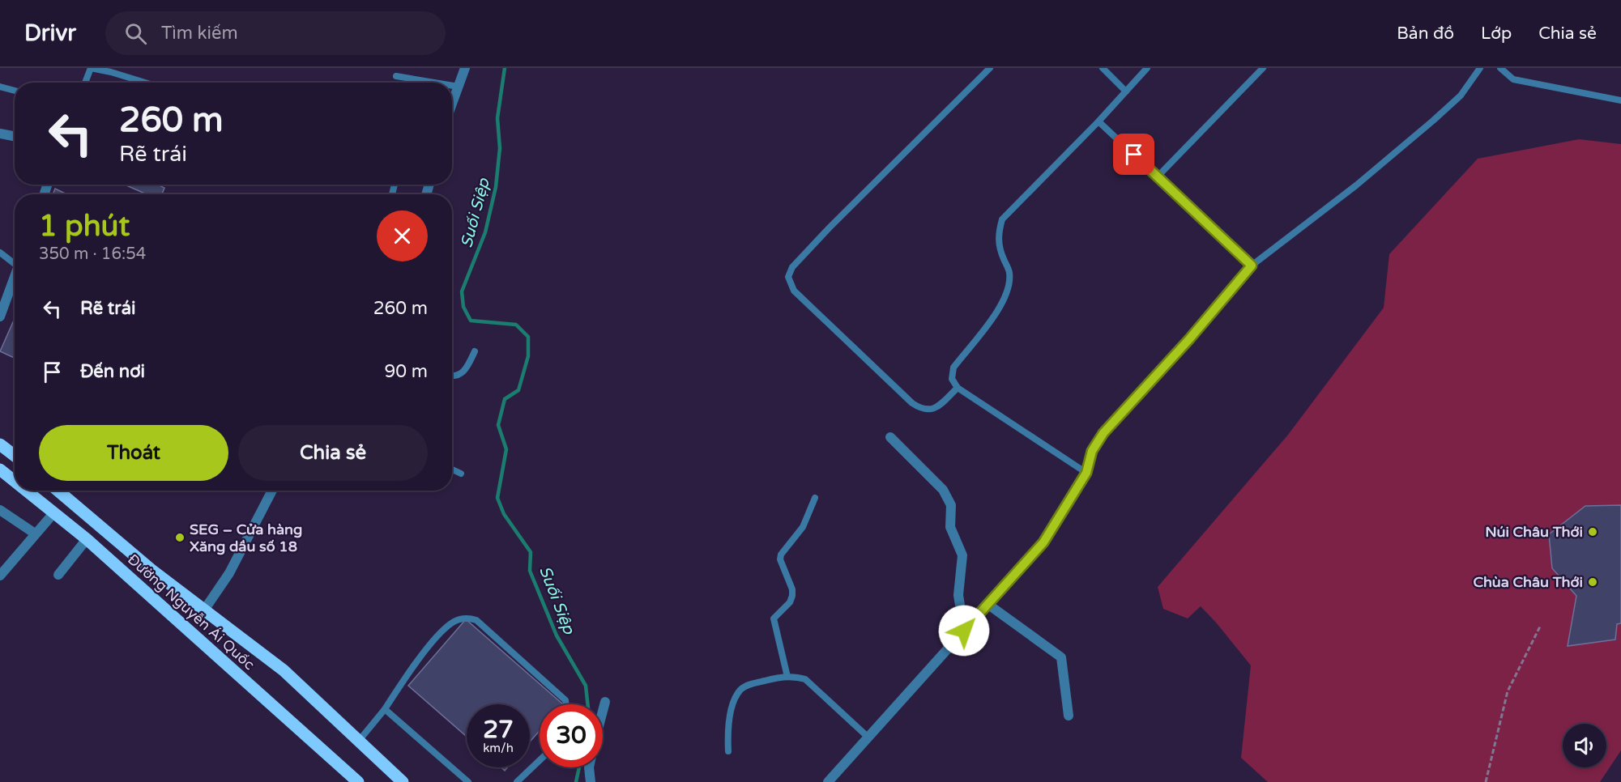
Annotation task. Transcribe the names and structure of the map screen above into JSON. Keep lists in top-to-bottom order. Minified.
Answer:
{"streets":{"main road":["Đường Nguyễn Ái Quốc"]},"water":["Suối Siệp"],"places":["Núi Châu Thới","SEG – Cửa hàng Xăng dầu số 18","Chùa Châu Thới"],"page":{"header":"Drivr","search":"Tìm kiếm","nav":["Bản đồ","Lớp","Chia sẻ"],"turn":["260 m","Rẽ trái"],"heading":["1 phút","350 m · 16:54"],"list":[{"name":"Rẽ trái","value":"260 m"},{"name":"Đến nơi","value":"90 m"}],"buttons":["Thoát","Chia sẻ"],"speed":"27 km/h","limit":"30"}}
